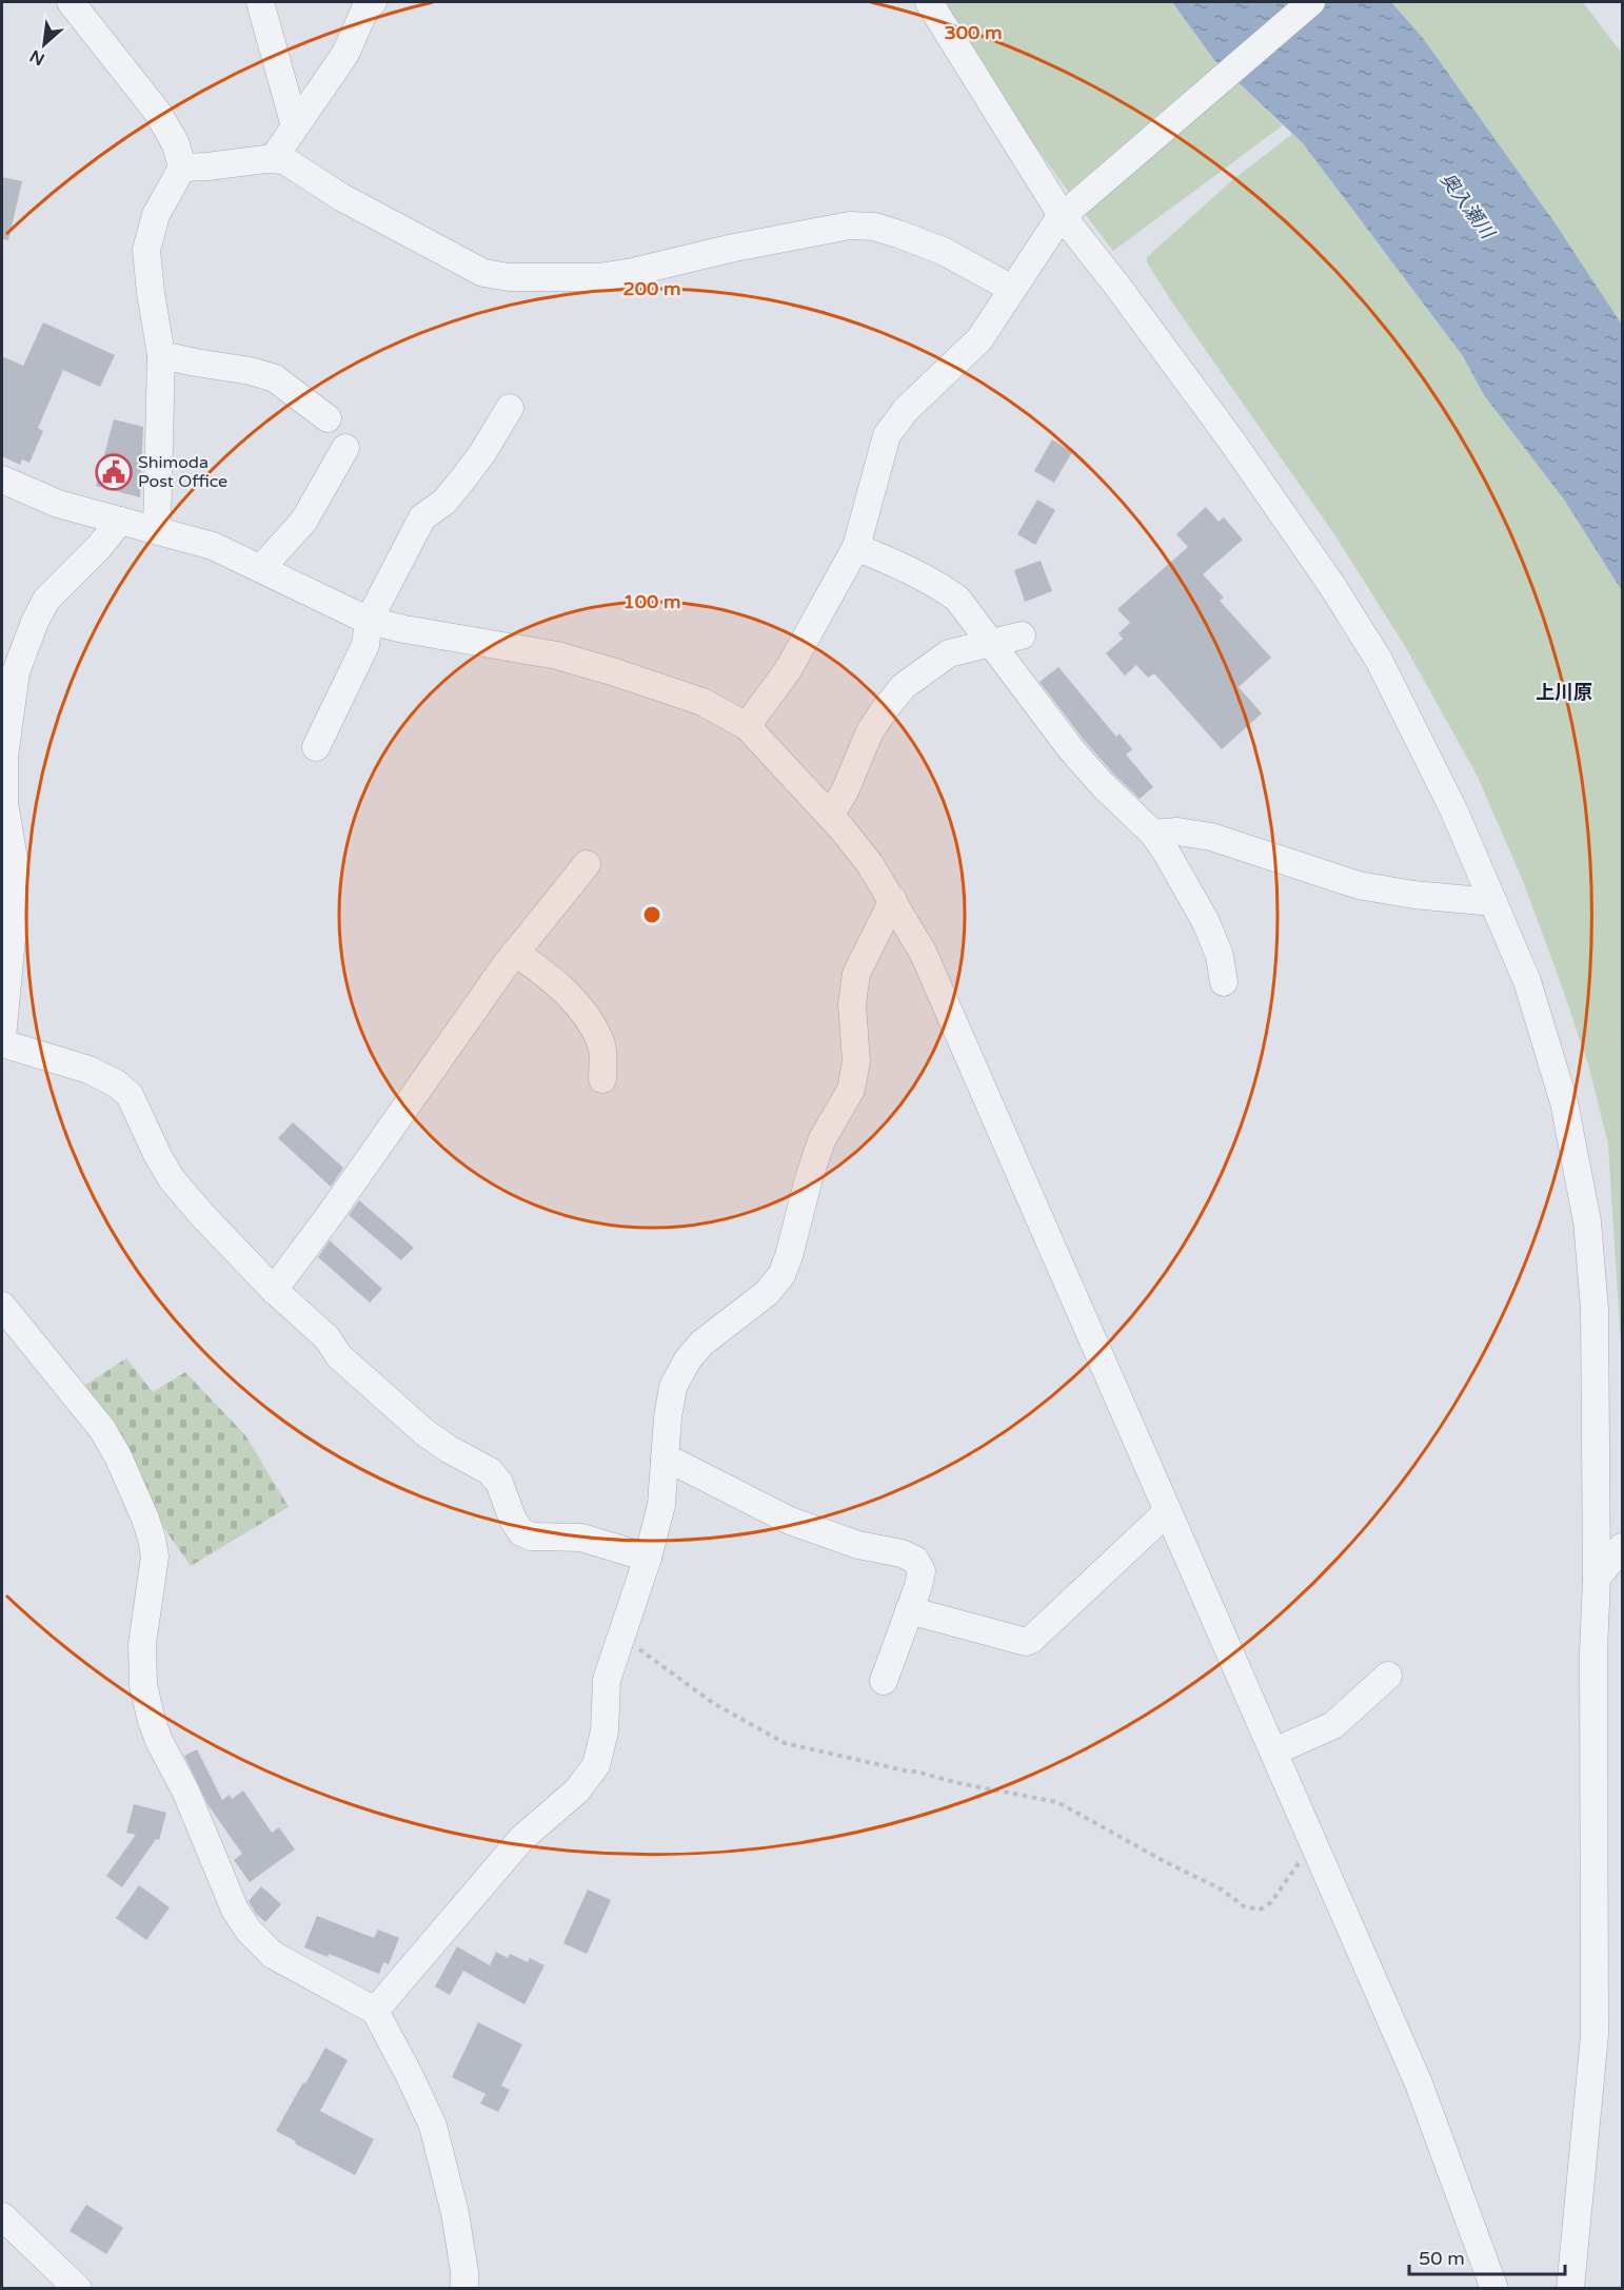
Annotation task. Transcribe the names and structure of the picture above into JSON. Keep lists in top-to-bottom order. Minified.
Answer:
{"districts":["上川原"],"water":["奥入瀬川"],"places":{"public building":["Shimoda Post Office"]},"scale_bar":"50 m","north":"bottom left","rings":["300 m","200 m","100 m"]}
